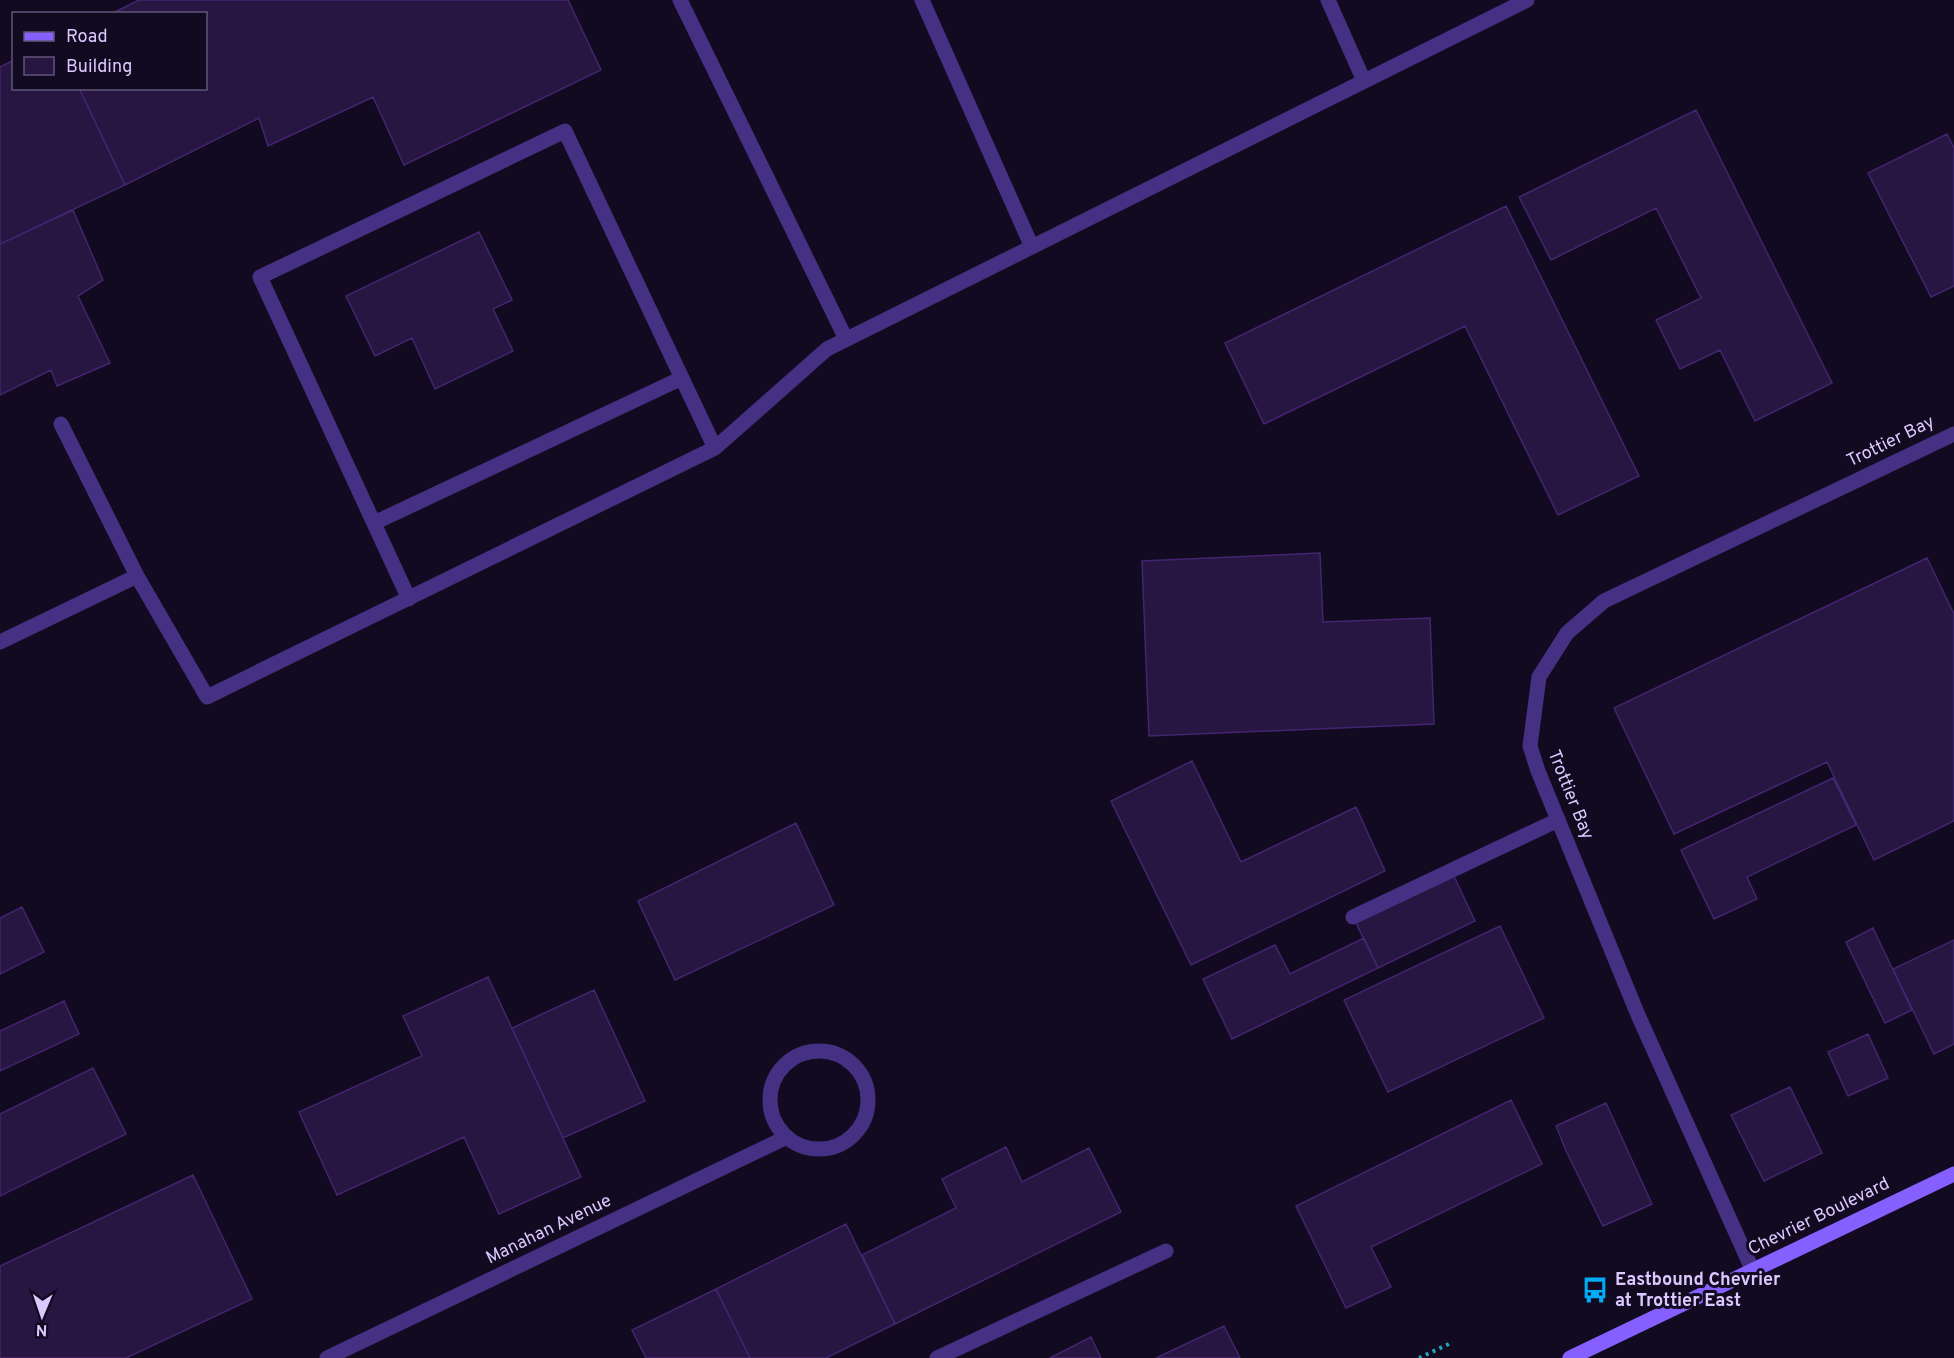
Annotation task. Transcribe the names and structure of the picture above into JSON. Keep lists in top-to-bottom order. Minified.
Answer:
{"streets":{"street":["Trottier Bay","Chevrier Boulevard","Manahan Avenue"]},"crossings":[["Trottier Bay","Chevrier Boulevard"]],"places":{"bus stop":["Eastbound Chevrier at Trottier East"]},"legend":["Road","Building"],"north":"bottom"}
